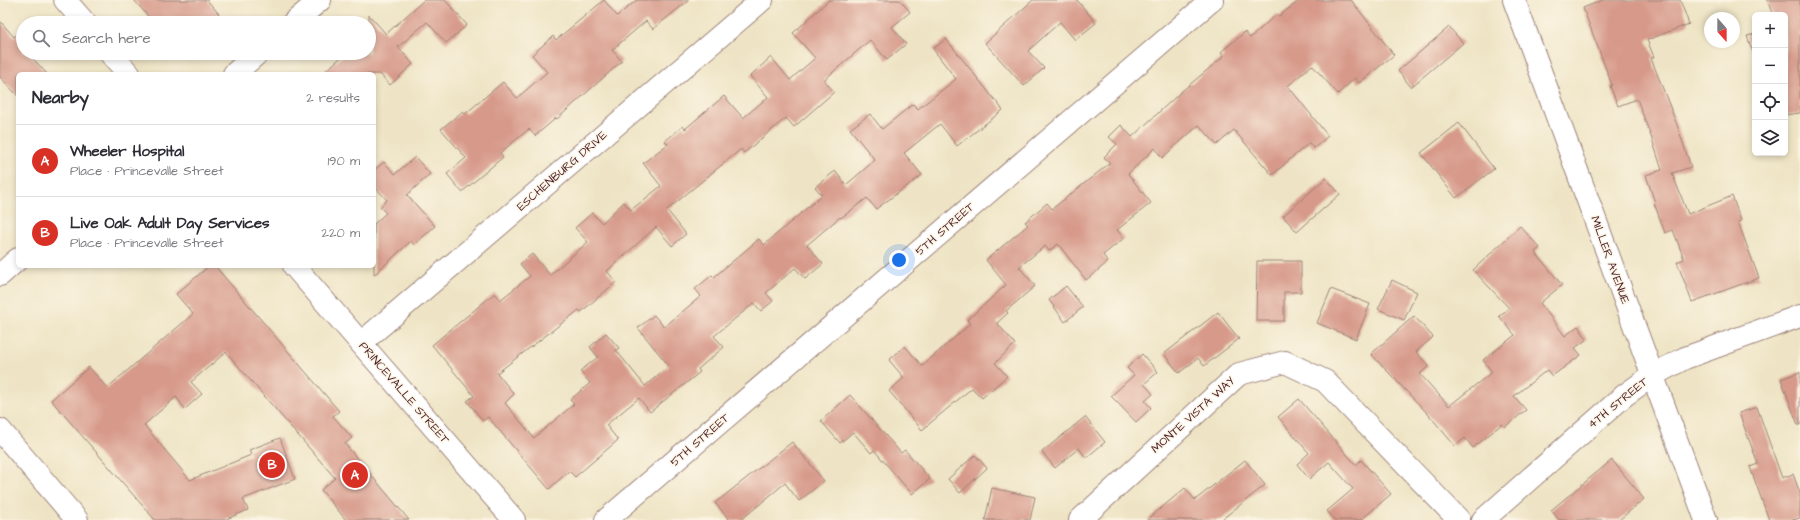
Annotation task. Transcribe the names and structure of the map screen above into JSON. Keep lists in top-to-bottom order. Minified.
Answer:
{"streets":{"street":["ESCHENBURG DRIVE","5TH STREET","MILLER AVENUE","PRINCEVALLE STREET","4TH STREET","MONTE VISTA WAY"]},"crossings":[["ESCHENBURG DRIVE","PRINCEVALLE STREET"],["MILLER AVENUE","4TH STREET"]],"north":"bottom","page":{"map_buttons":["+","−"],"search":"Search here","heading":["Nearby","2 results"],"list":[{"mark":"A","name":"Wheeler Hospital","note":"Place · Princevalle Street","value":"190 m"},{"mark":"B","name":"Live Oak Adult Day Services","note":"Place · Princevalle Street","value":"220 m"}],"pins":["B","A"]}}
